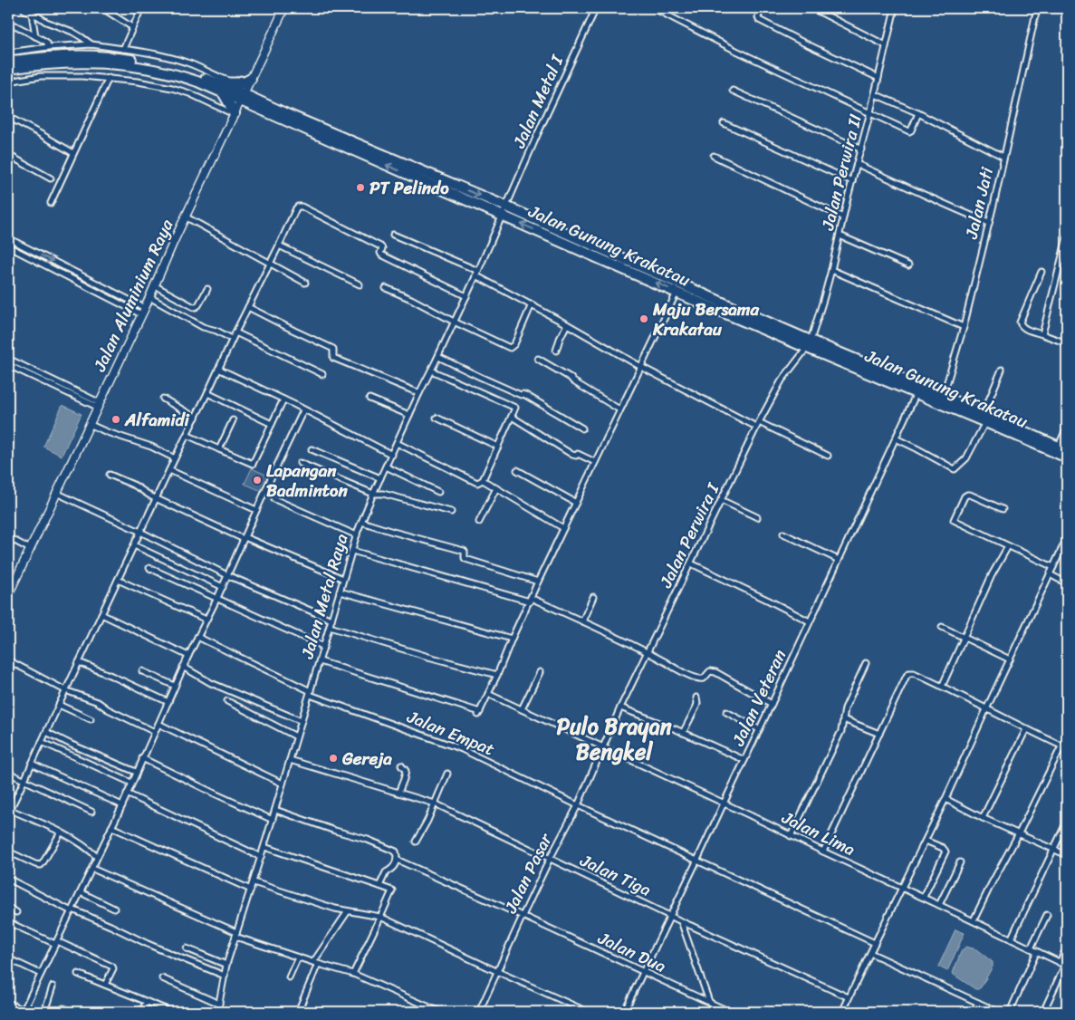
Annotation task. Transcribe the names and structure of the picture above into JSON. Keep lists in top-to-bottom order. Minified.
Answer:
{"streets":{"highway":["Jalan Gunung Krakatau"],"main road":["Jalan Aluminium Raya"],"street":["Jalan Metal I","Jalan Perwira II","Jalan Jati","Jalan Perwira I","Jalan Metal Raya","Jalan Veteran","Jalan Empat","Jalan Lima","Jalan Pasar","Jalan Tiga","Jalan Dua"]},"crossings":[["Jalan Metal I","Jalan Gunung Krakatau"],["Jalan Metal I","Jalan Metal Raya"],["Jalan Perwira II","Jalan Gunung Krakatau"],["Jalan Perwira II","Jalan Perwira I"],["Jalan Jati","Jalan Gunung Krakatau"],["Jalan Gunung Krakatau","Jalan Aluminium Raya"],["Jalan Gunung Krakatau","Jalan Perwira I"],["Jalan Gunung Krakatau","Jalan Metal Raya"],["Jalan Gunung Krakatau","Jalan Veteran"],["Jalan Perwira I","Jalan Lima"],["Jalan Perwira I","Jalan Pasar"],["Jalan Metal Raya","Jalan Empat"],["Jalan Metal Raya","Jalan Tiga"],["Jalan Veteran","Jalan Empat"],["Jalan Veteran","Jalan Lima"],["Jalan Veteran","Jalan Tiga"],["Jalan Veteran","Jalan Dua"],["Jalan Empat","Jalan Pasar"],["Jalan Lima","Jalan Pasar"],["Jalan Pasar","Jalan Tiga"],["Jalan Pasar","Jalan Dua"]],"districts":["Pulo Brayan Bengkel"],"places":["PT Pelindo","Maju Bersama Krakatau","Alfamidi","Lapangan Badminton","Gereja"]}
